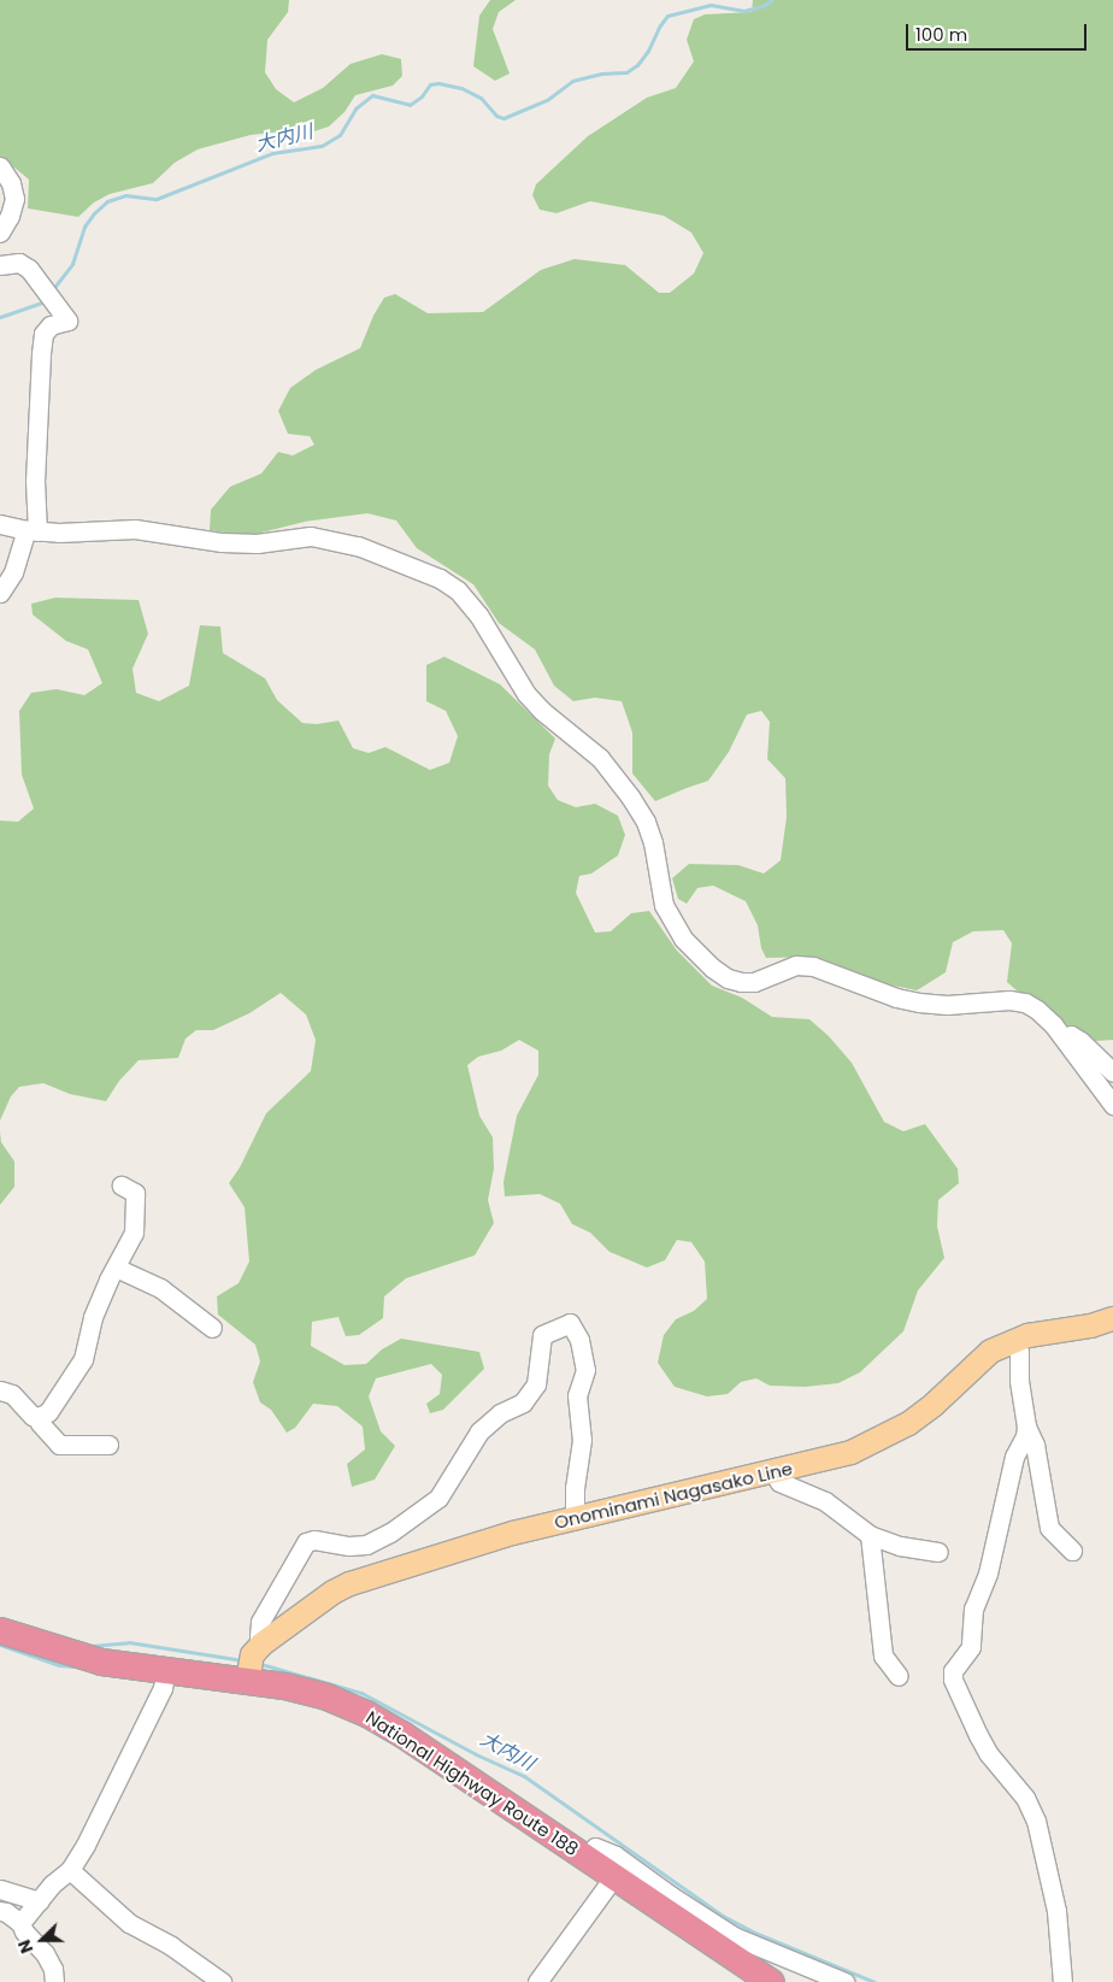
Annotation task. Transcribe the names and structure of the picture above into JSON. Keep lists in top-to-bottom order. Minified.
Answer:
{"streets":{"highway":["National Highway Route 188"],"main road":["Onominami Nagasako Line"]},"crossings":[["Onominami Nagasako Line","National Highway Route 188"]],"water":["大内川"],"scale_bar":"100 m","north":"left"}
